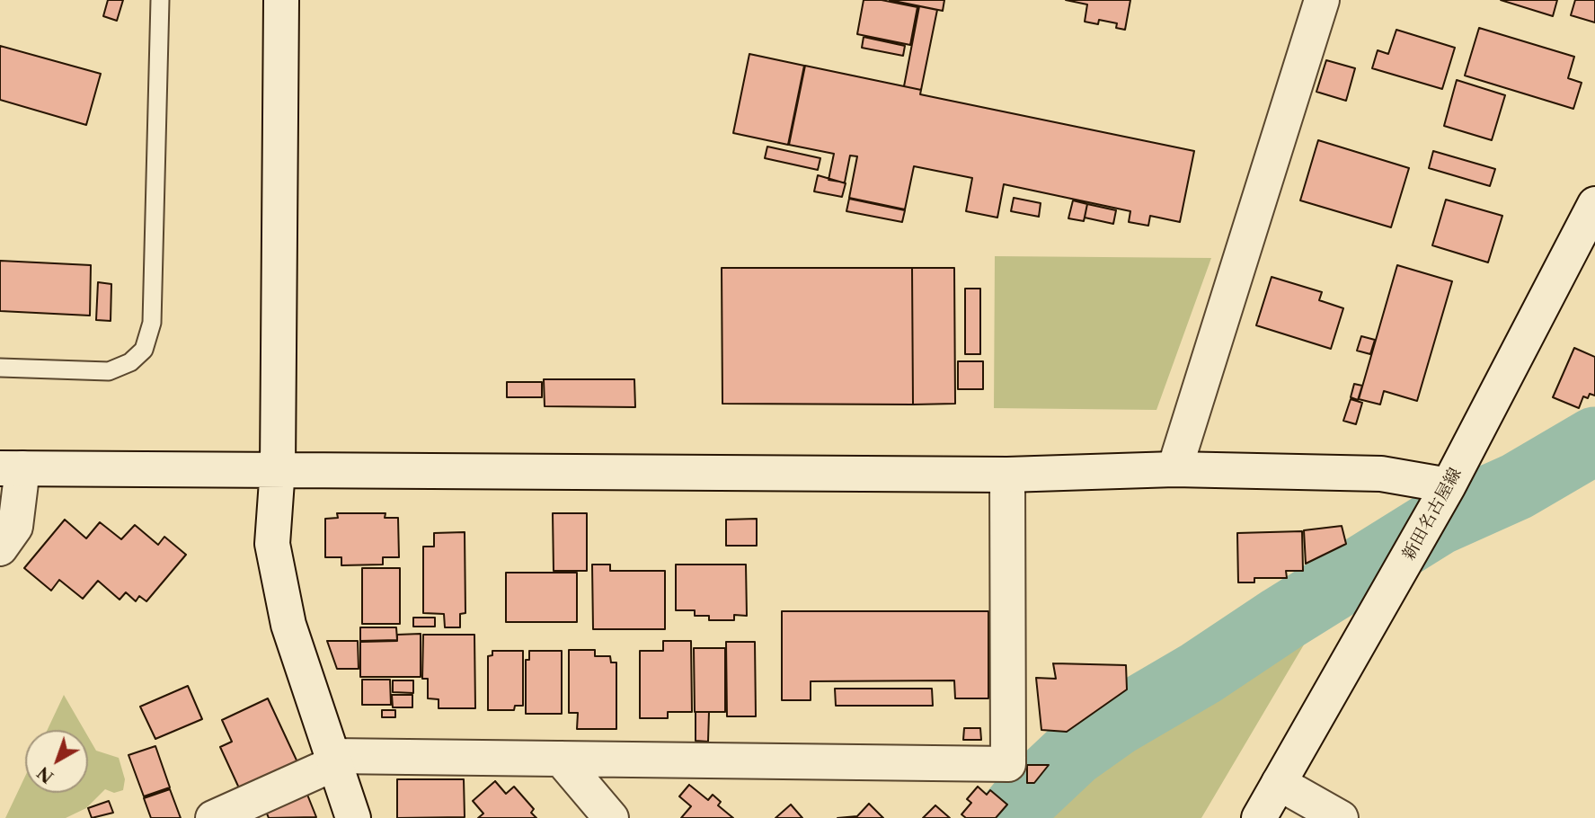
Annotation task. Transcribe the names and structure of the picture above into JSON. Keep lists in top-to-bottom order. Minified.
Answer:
{"streets":{"street":["新田名古屋線"]},"north":"bottom left"}
